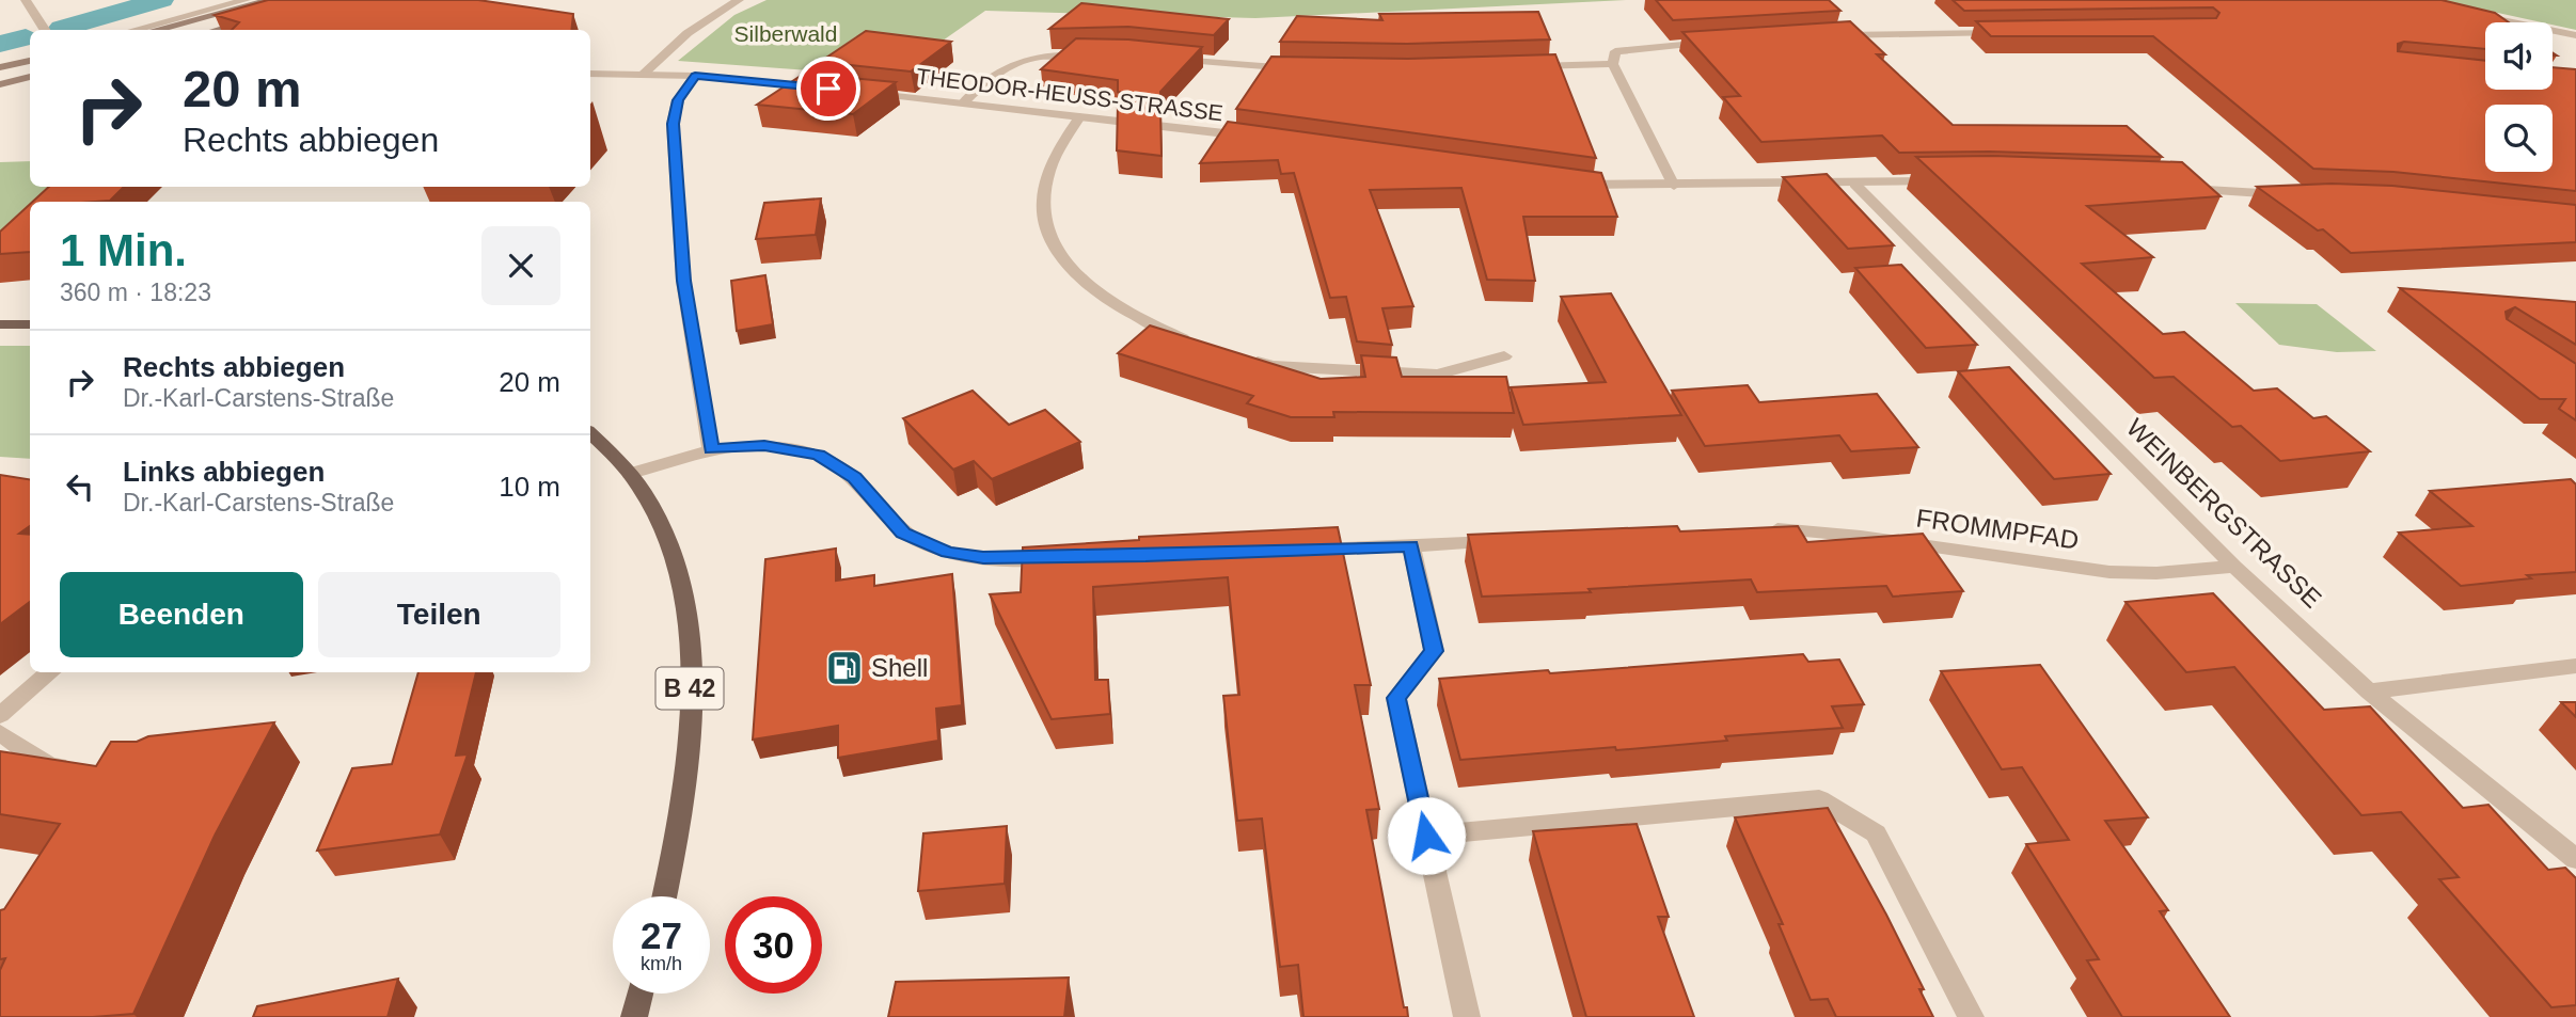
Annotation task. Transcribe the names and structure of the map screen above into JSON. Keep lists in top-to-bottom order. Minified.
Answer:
{"streets":{"main road":["B 42"],"street":["THEODOR-HEUSS-STRASSE","WEINBERGSTRASSE","FROMMPFAD"]},"crossings":[["WEINBERGSTRASSE","FROMMPFAD"]],"parks":["Silberwald"],"places":{"fuel station":["Shell"]},"page":{"turn":["20 m","Rechts abbiegen"],"heading":["1 Min.","360 m · 18:23"],"list":[{"name":"Rechts abbiegen","note":"Dr.-Karl-Carstens-Straße","value":"20 m"},{"name":"Links abbiegen","note":"Dr.-Karl-Carstens-Straße","value":"10 m"}],"buttons":["Beenden","Teilen"],"speed":"27 km/h","limit":"30"}}
